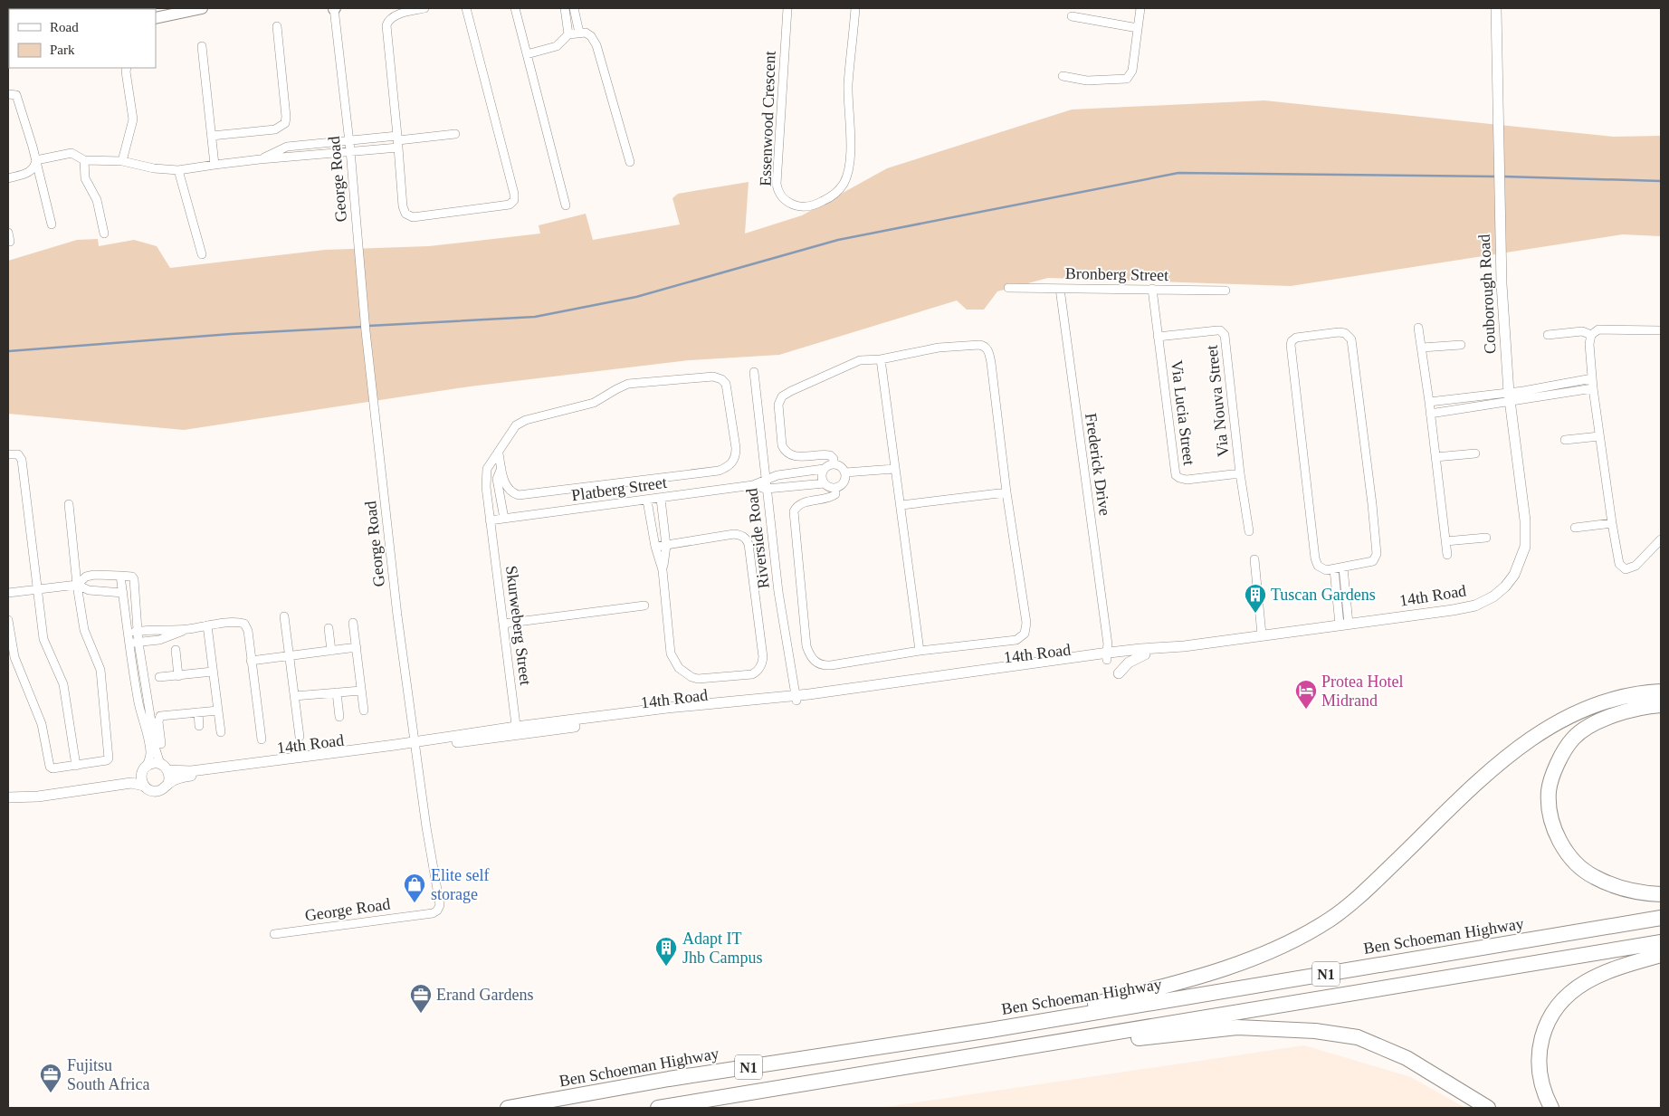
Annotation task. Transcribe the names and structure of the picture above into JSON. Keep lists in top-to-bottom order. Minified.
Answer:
{"streets":{"highway":["Ben Schoeman Highway","N1"],"street":["Essenwood Crescent","George Road","Bronberg Street","Couborough Road","Via Nouva Street","Via Lucia Street","Frederick Drive","Platberg Street","Riverside Road","14th Road","Skurweberg Street"]},"crossings":[["George Road","14th Road"],["Bronberg Street","Via Lucia Street"],["Bronberg Street","Frederick Drive"],["Couborough Road","14th Road"],["Via Nouva Street","Via Lucia Street"],["Frederick Drive","14th Road"],["Platberg Street","Riverside Road"],["Platberg Street","Skurweberg Street"],["Riverside Road","14th Road"],["14th Road","Skurweberg Street"]],"places":{"building":["Tuscan Gardens","Adapt IT Jhb Campus"],"hotel":["Protea Hotel Midrand"],"shop":["Elite self storage"],"office":["Erand Gardens","Fujitsu South Africa"]},"legend":["Road","Park"]}
